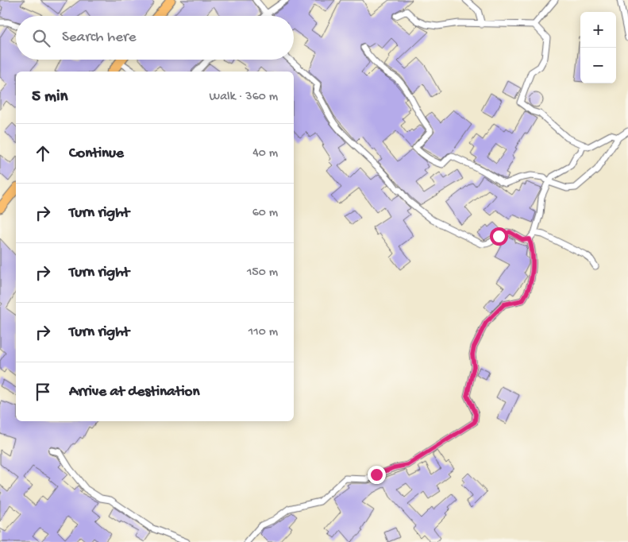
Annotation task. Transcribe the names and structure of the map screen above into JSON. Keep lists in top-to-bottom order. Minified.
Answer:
{"page":{"map_buttons":["+","−"],"search":"Search here","heading":["5 min","Walk · 360 m"],"list":[["Continue","40 m"],["Turn right","60 m"],["Turn right","150 m"],["Turn right","110 m"],"Arrive at destination"]}}
